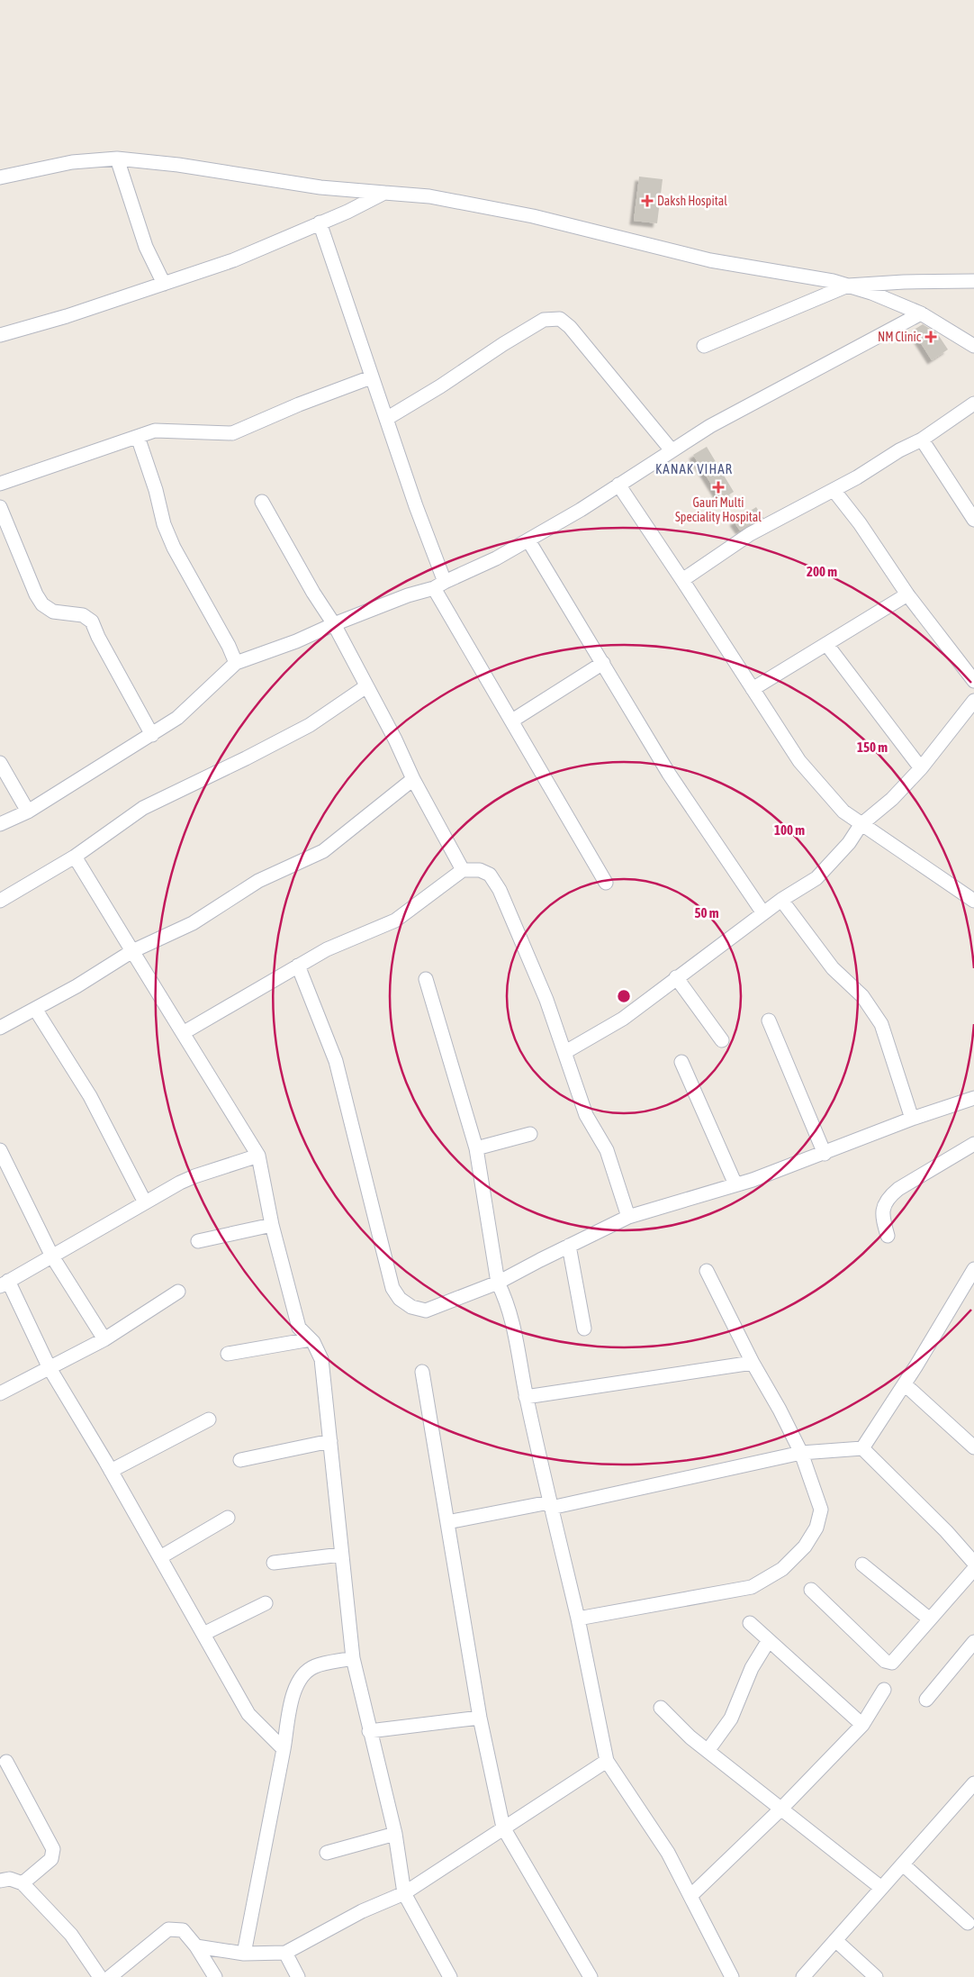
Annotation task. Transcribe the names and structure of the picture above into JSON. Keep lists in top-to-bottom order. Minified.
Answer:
{"districts":["KANAK VIHAR"],"places":{"health":["Daksh Hospital","NM Clinic","Gauri Multi Speciality Hospital"]},"rings":["200 m","150 m","100 m","50 m"]}
